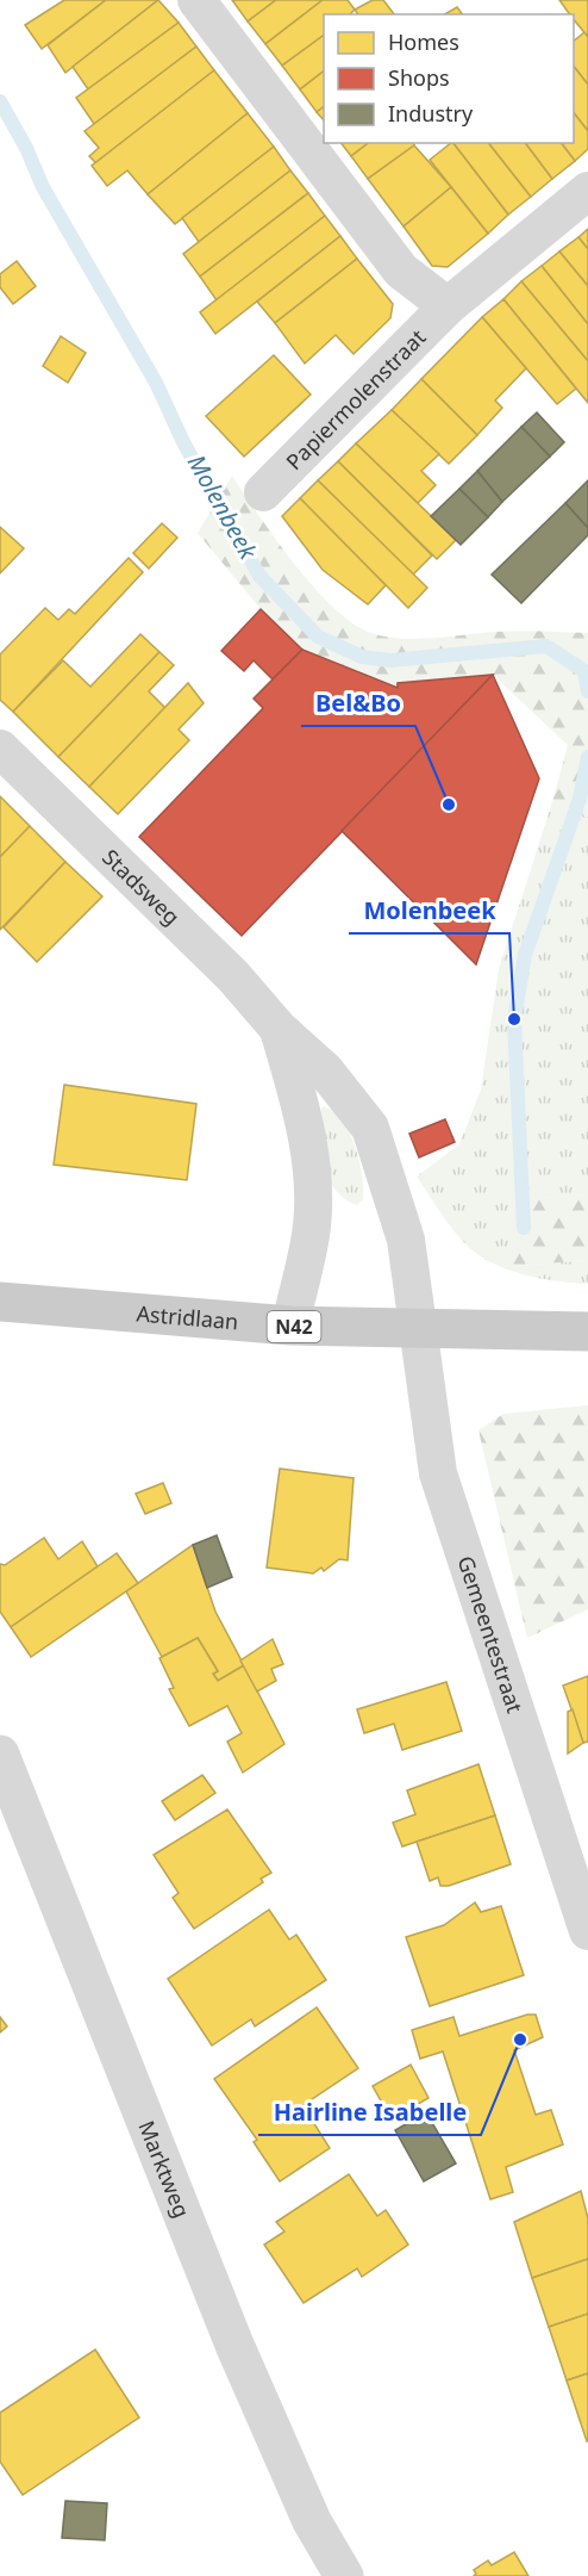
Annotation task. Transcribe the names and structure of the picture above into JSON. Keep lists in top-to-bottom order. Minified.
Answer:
{"streets":{"main road":["Astridlaan","N42"],"street":["Papiermolenstraat","Stadsweg","Gemeentestraat","Marktweg"]},"crossings":[["Stadsweg","Astridlaan"],["Stadsweg","Gemeentestraat"],["Astridlaan","Gemeentestraat"]],"water":["Molenbeek"],"places":["Bel&Bo","Molenbeek","Hairline Isabelle"],"legend":["Homes","Shops","Industry"]}
